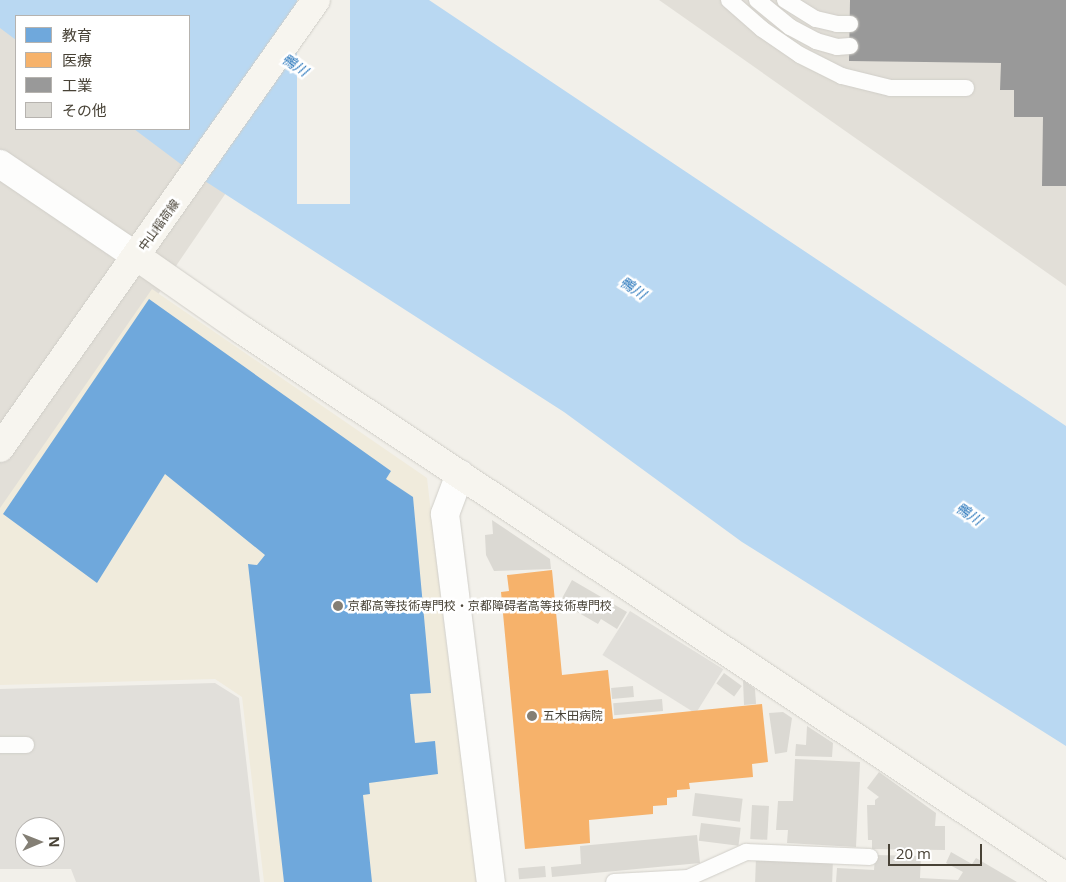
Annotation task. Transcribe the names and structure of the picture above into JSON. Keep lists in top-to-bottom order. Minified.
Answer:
{"streets":{"street":["中山稲荷線"]},"water":["鴨川"],"places":["京都高等技術専門校・京都障碍者高等技術専門校","五木田病院"],"legend":["教育","医療","工業","その他"],"scale_bar":"20 m","north":"right"}
